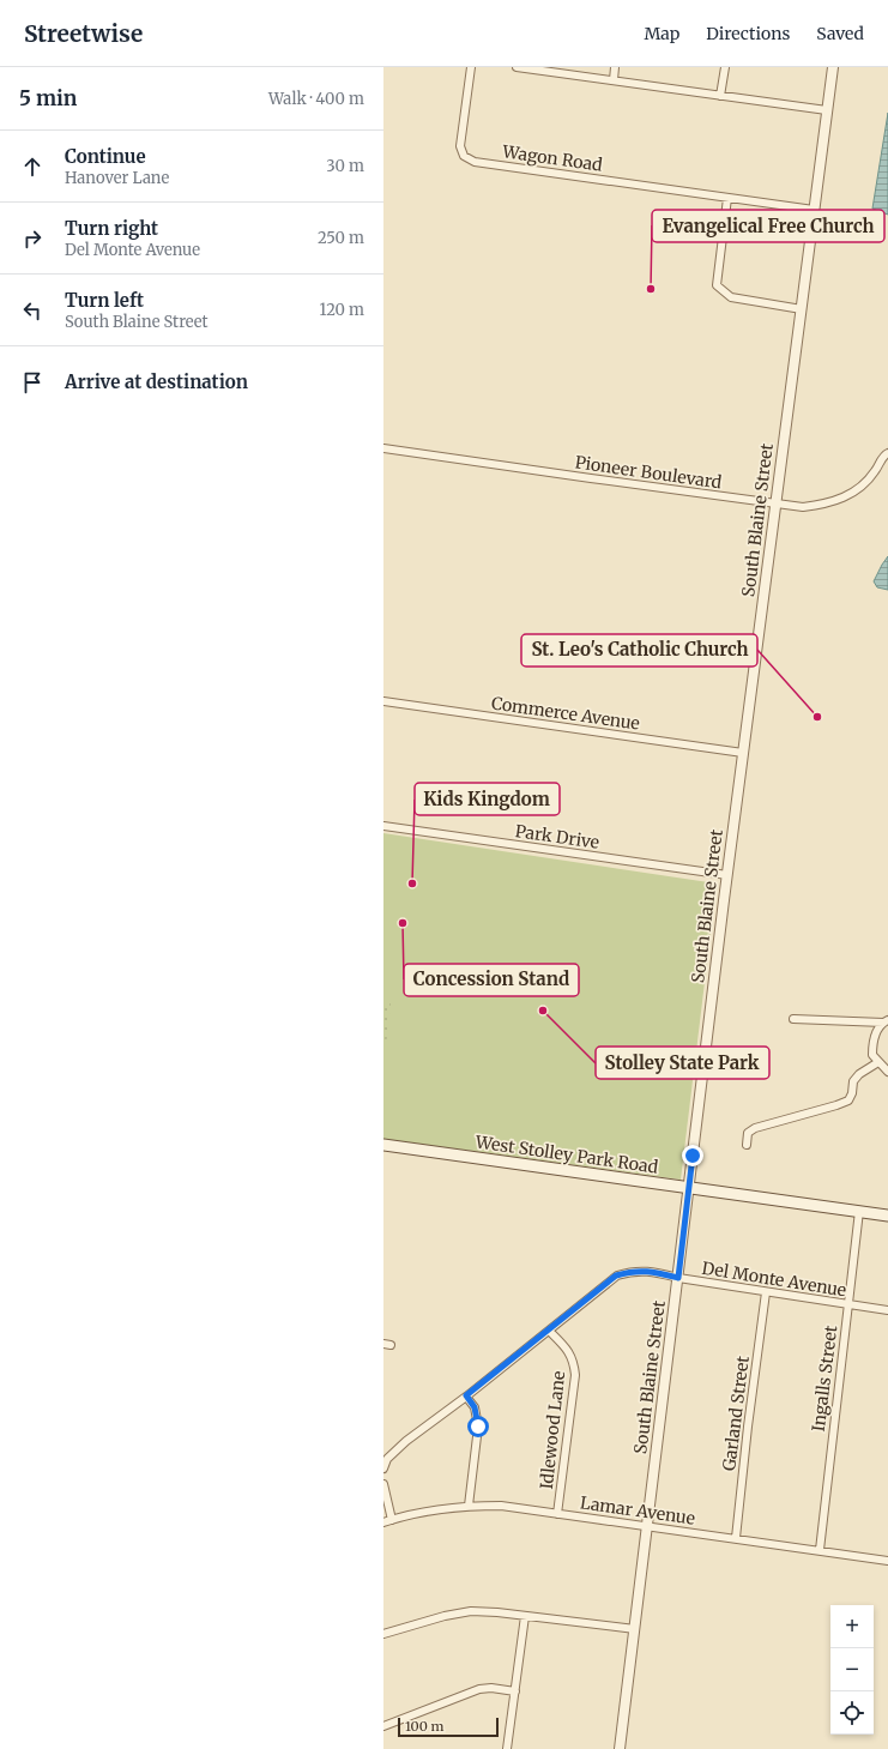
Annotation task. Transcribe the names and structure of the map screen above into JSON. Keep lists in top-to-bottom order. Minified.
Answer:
{"streets":{"main road":["West Stolley Park Road"],"street":["Wagon Road","Pioneer Boulevard","South Blaine Street","Commerce Avenue","Park Drive","Del Monte Avenue","Ingalls Street","Garland Street","Idlewood Lane","Lamar Avenue"]},"crossings":[["Wagon Road","South Blaine Street"],["Pioneer Boulevard","South Blaine Street"],["South Blaine Street","Commerce Avenue"],["South Blaine Street","Park Drive"],["South Blaine Street","West Stolley Park Road"],["South Blaine Street","Del Monte Avenue"],["South Blaine Street","Lamar Avenue"],["West Stolley Park Road","Ingalls Street"],["Del Monte Avenue","Ingalls Street"],["Del Monte Avenue","Garland Street"],["Del Monte Avenue","Idlewood Lane"],["Ingalls Street","Lamar Avenue"],["Garland Street","Lamar Avenue"],["Idlewood Lane","Lamar Avenue"]],"places":["Evangelical Free Church","St. Leo's Catholic Church","Kids Kingdom","Concession Stand","Stolley State Park"],"scale_bar":"100 m","page":{"header":"Streetwise","nav":["Map","Directions","Saved"],"heading":["5 min","Walk · 400 m"],"list":[["Continue","Hanover Lane","30 m"],["Turn right","Del Monte Avenue","250 m"],["Turn left","South Blaine Street","120 m"],"Arrive at destination"],"map_buttons":["+","−"],"scale":"100 m"}}
